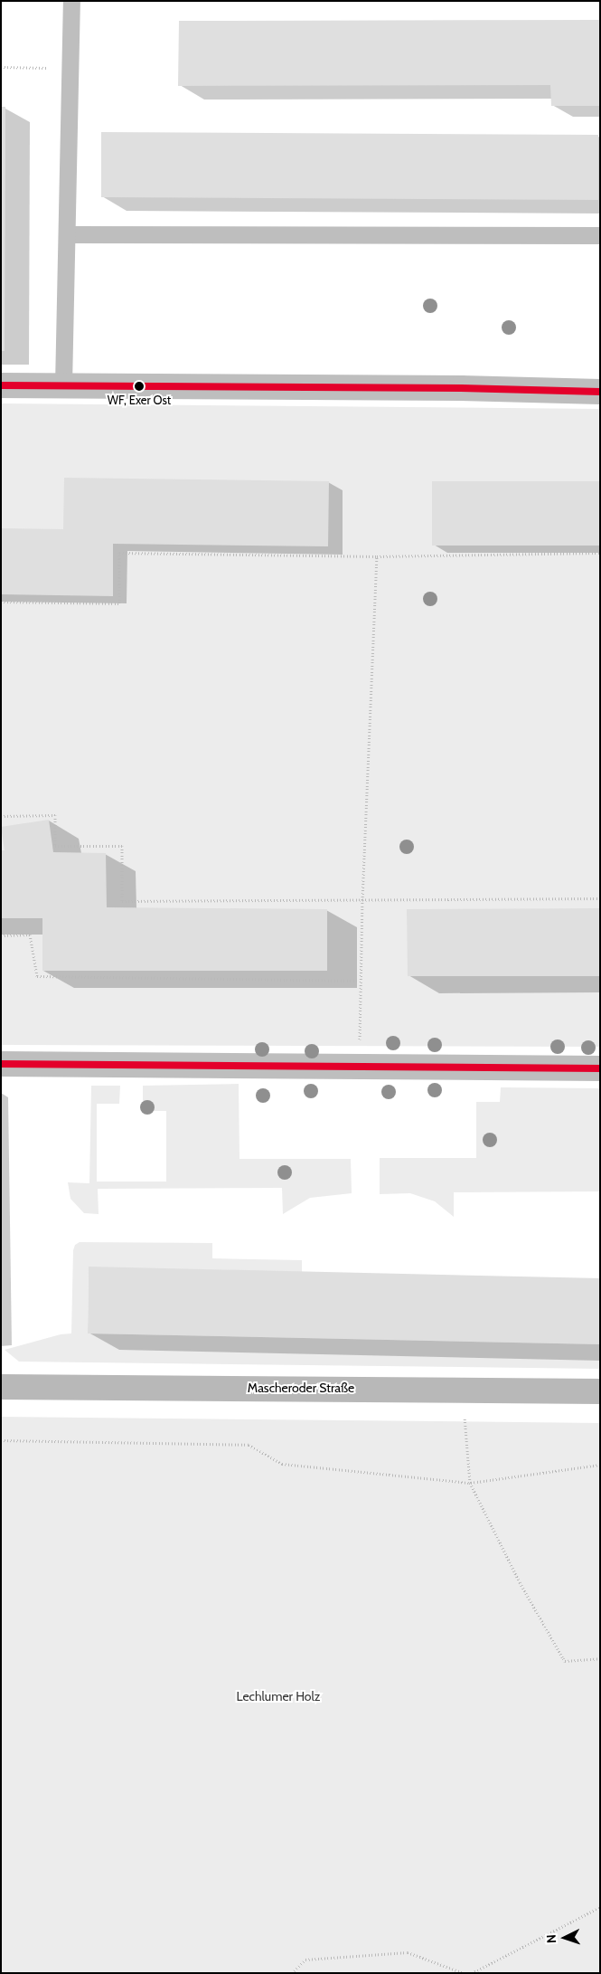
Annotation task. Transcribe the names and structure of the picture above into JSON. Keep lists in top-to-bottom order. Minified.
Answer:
{"streets":{"main road":["Mascheroder Straße"]},"parks":["Lechlumer Holz"],"places":["WF, Exer Ost"],"north":"left"}
